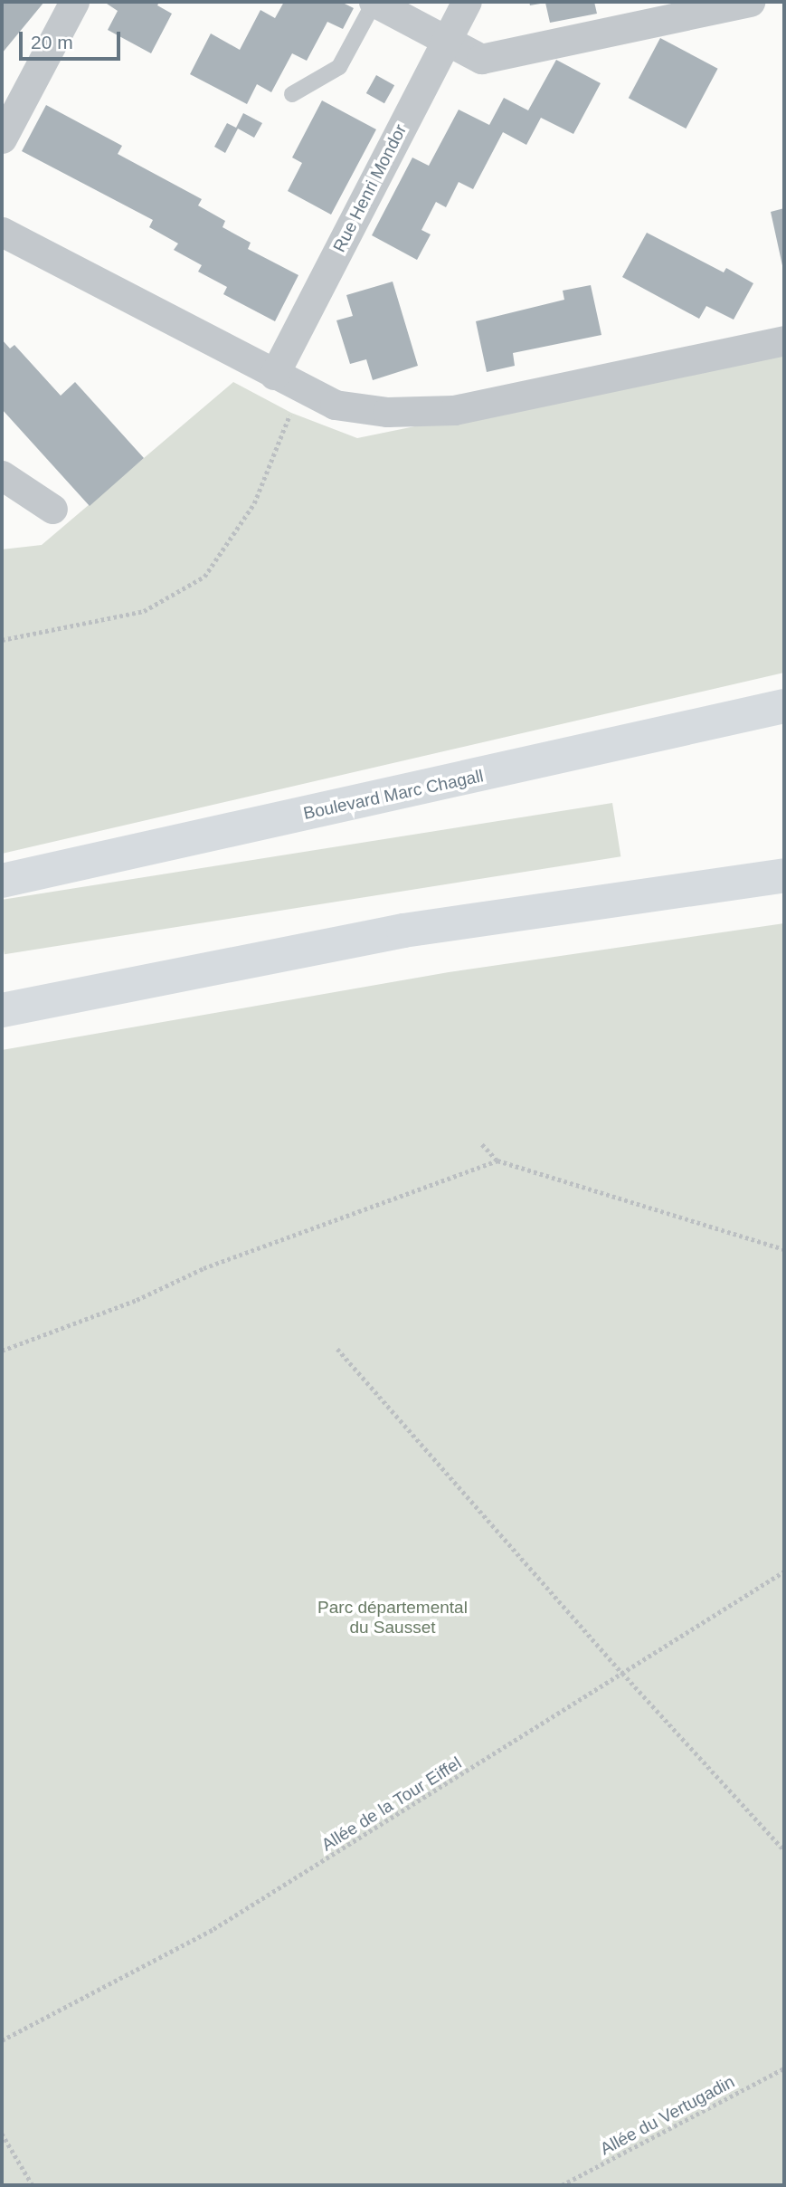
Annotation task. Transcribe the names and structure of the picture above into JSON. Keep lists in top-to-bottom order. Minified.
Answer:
{"streets":{"highway":["Boulevard Marc Chagall"],"street":["Rue Henri Mondor"],"path":["Allée de la Tour Eiffel","Allée du Vertugadin"]},"parks":["Parc départemental du Sausset"],"scale_bar":"20 m"}
